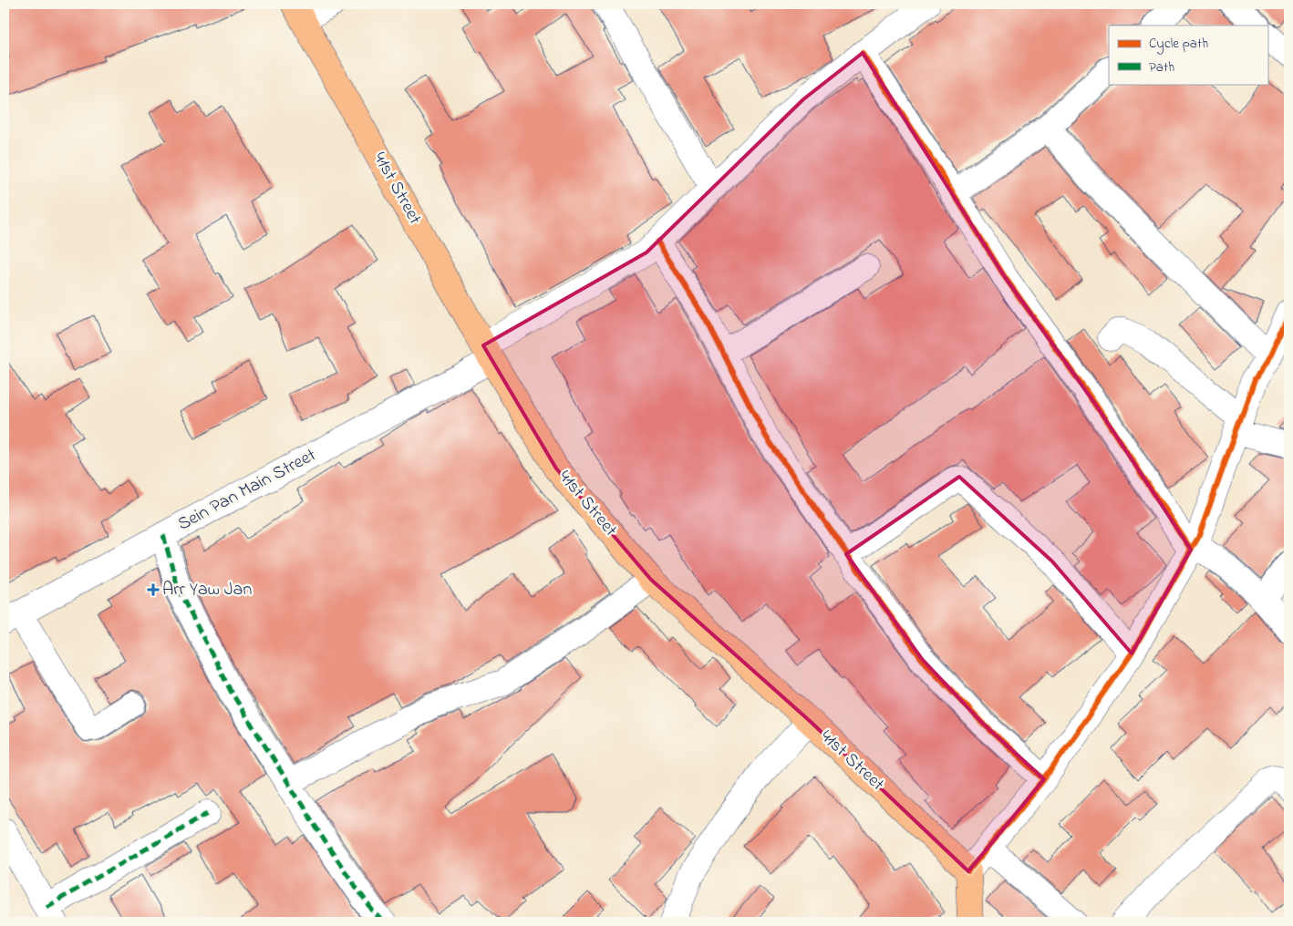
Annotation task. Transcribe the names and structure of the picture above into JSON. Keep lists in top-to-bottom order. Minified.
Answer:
{"streets":{"main road":["41st Street"],"street":["Sein Pan Main Street"]},"crossings":[["41st Street","Sein Pan Main Street"]],"places":{"health":["Arr Yaw Jan"]},"legend":["Cycle path","Path"]}
